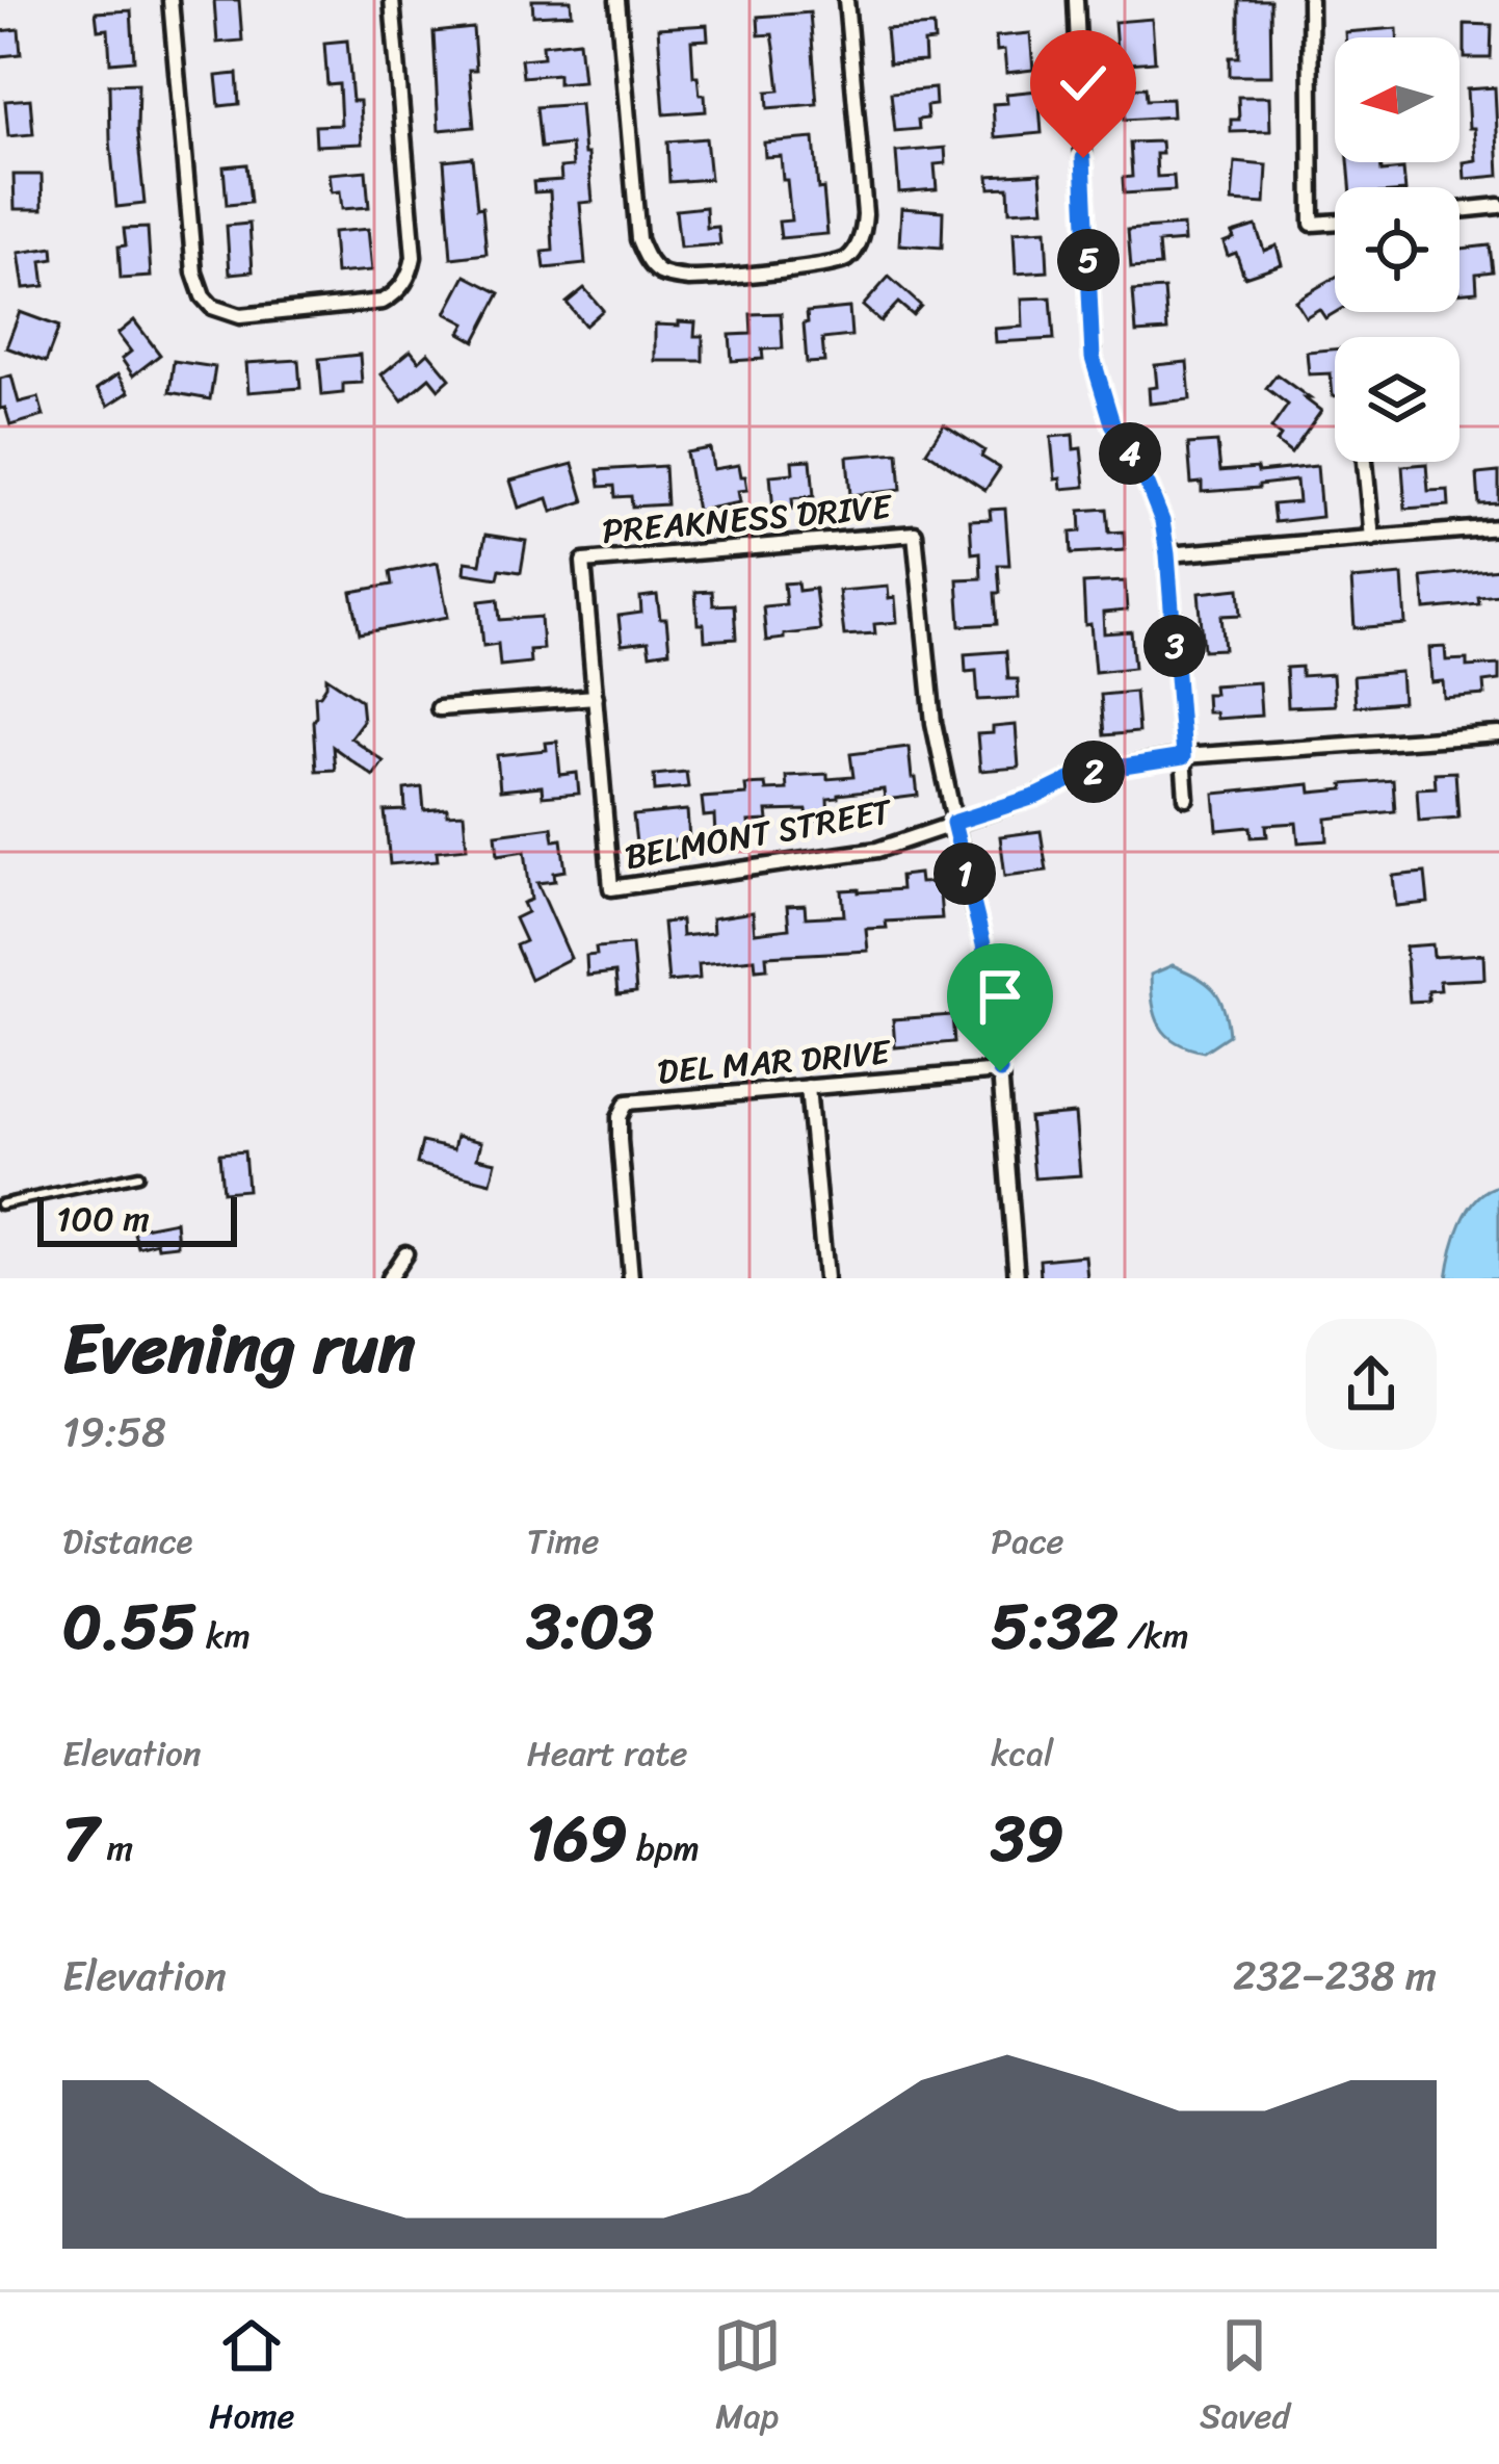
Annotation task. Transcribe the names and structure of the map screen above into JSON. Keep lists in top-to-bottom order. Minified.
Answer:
{"streets":{"street":["PREAKNESS DRIVE","BELMONT STREET","DEL MAR DRIVE"]},"crossings":[["PREAKNESS DRIVE","BELMONT STREET"]],"scale_bar":"100 m","north":"left","page":{"pins":["5","4","3","2","1"],"scale":"100 m","heading":["Evening run","19:58"],"stats":[["Distance","0.55 km"],["Time","3:03"],["Pace","5:32 /km"],["Elevation","7 m"],["Heart rate","169 bpm"],["kcal","39"]],"chart":["Elevation","232–238 m"],"tabs":["Home","Map","Saved"]}}
